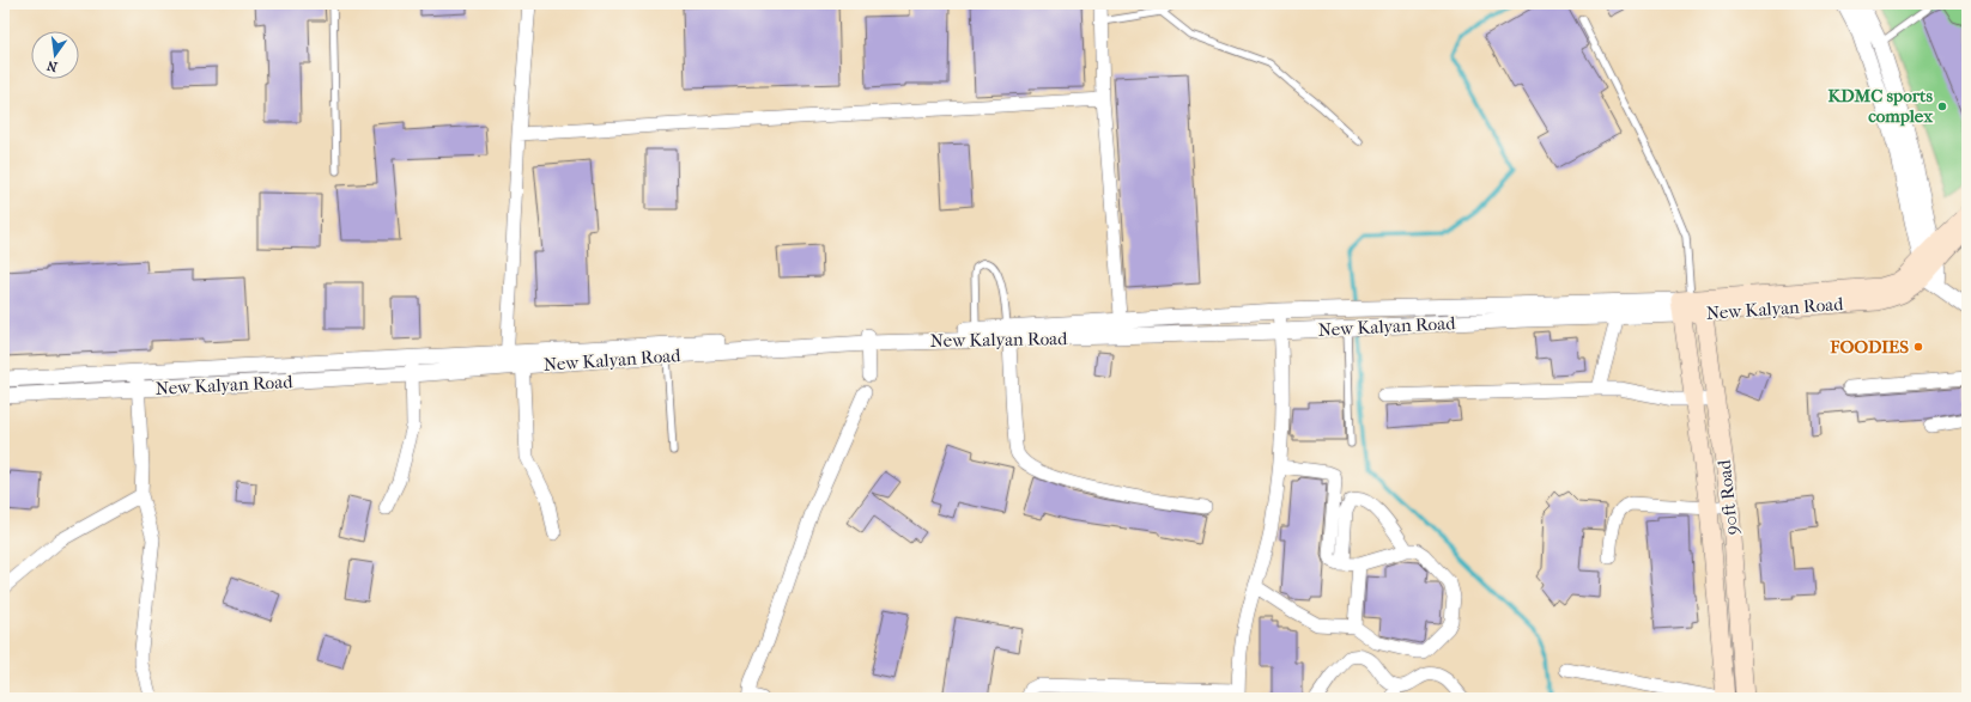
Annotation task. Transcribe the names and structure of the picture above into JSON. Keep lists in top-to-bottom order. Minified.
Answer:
{"streets":{"main road":["New Kalyan Road","90ft Road"]},"crossings":[["New Kalyan Road","90ft Road"]],"places":["KDMC sports complex","FOODIES"],"north":"bottom"}
